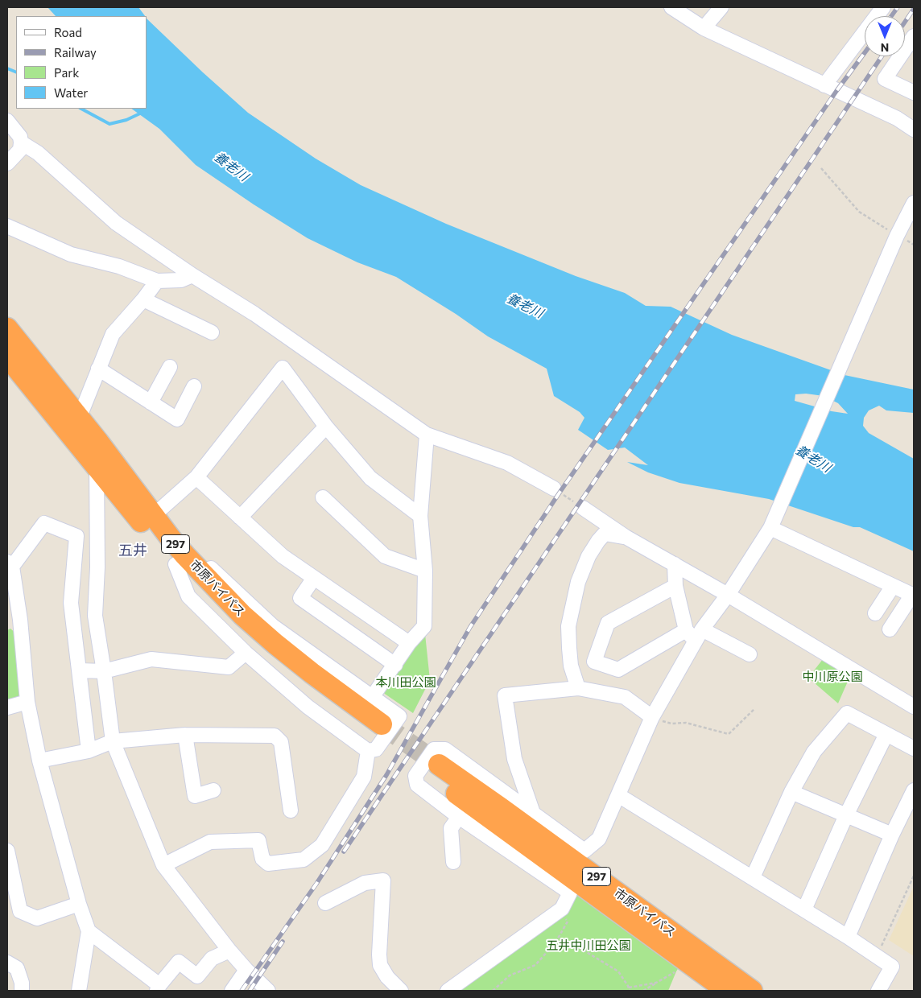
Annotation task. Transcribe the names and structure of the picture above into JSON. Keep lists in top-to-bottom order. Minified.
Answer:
{"streets":{"highway":["297","市原バイパス"]},"districts":["五井"],"water":["養老川"],"parks":["中川原公園","本川田公園","五井中川田公園"],"legend":["Road","Railway","Park","Water"],"north":"bottom"}
